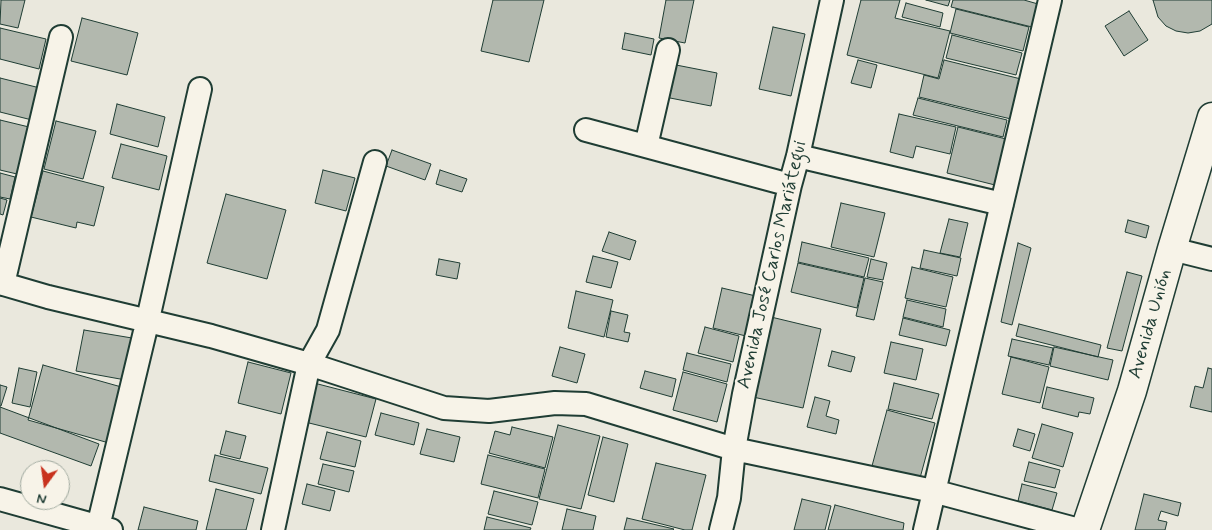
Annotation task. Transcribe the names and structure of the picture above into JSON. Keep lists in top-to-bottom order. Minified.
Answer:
{"streets":{"main road":["Avenida Unión"],"street":["Avenida José Carlos Mariátegui"]},"north":"bottom"}
